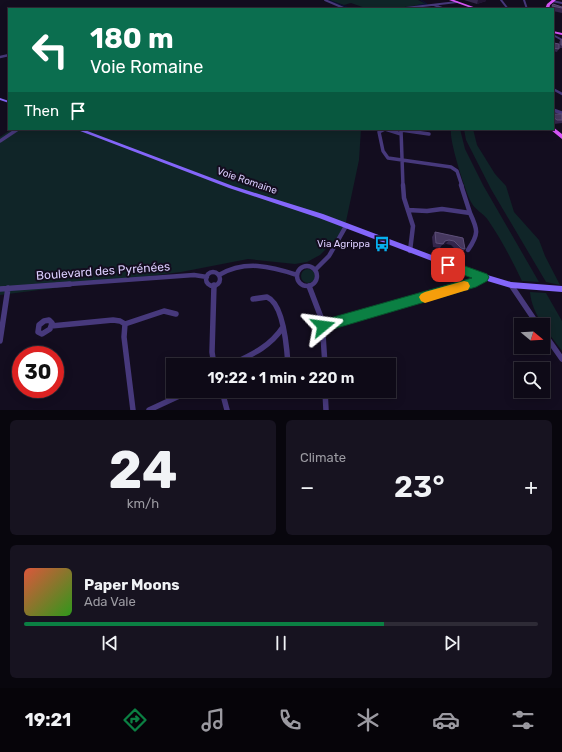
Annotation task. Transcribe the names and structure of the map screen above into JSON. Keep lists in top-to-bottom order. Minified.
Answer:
{"streets":{"main road":["Voie Romaine"],"street":["Boulevard des Pyrénées"]},"places":{"bus stop":["Via Agrippa"]},"north":"right","page":{"turn":["180 m","Voie Romaine"],"then":"Then","limit":"30","trip":"19:22 · 1 min · 220 m","tile":[["24","km/h"],"Climate"],"heat":["−","23°","+"],"song":["Paper Moons","Ada Vale"],"tabs":"19:21"}}
